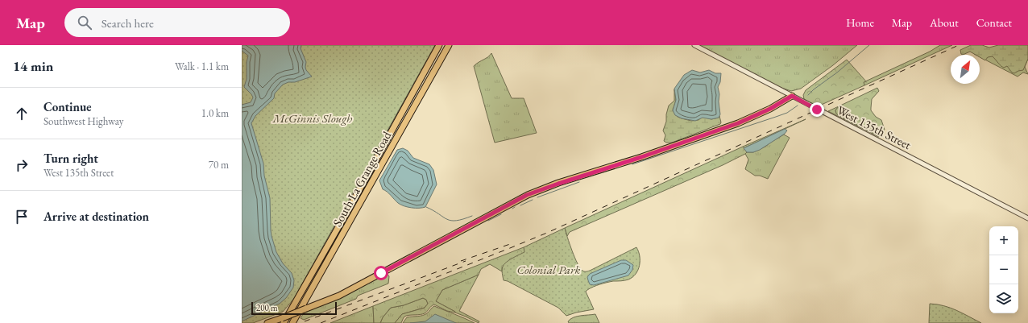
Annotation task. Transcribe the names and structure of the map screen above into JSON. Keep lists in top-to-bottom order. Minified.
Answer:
{"streets":{"main road":["South La Grange Road"],"street":["West 135th Street"]},"parks":["McGinnis Slough","Colonial Park"],"scale_bar":"200 m","north":"top right","page":{"header":"Map","search":"Search here","nav":["Home","Map","About","Contact"],"heading":["14 min","Walk · 1.1 km"],"list":[["Continue","Southwest Highway","1.0 km"],["Turn right","West 135th Street","70 m"],"Arrive at destination"],"map_buttons":["+","−"],"scale":"200 m"}}
